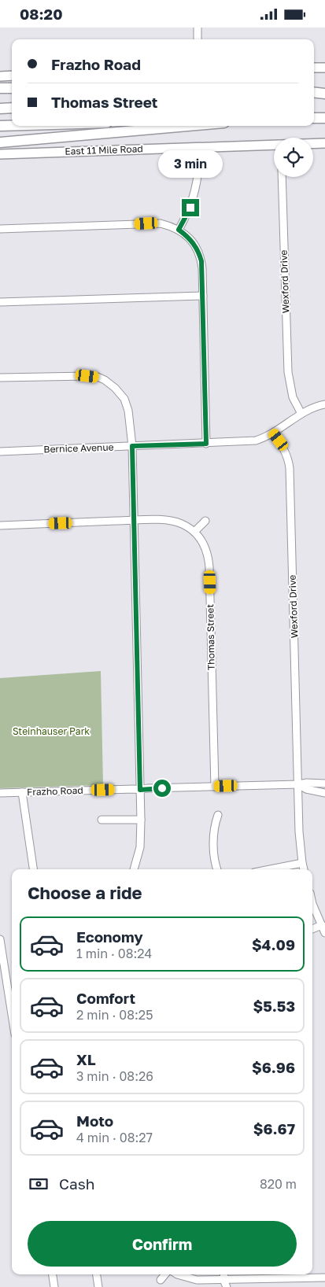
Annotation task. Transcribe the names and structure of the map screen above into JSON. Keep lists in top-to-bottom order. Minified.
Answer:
{"streets":{"main road":["East 11 Mile Road"],"street":["Wexford Drive","Bernice Avenue","Thomas Street","Frazho Road"]},"crossings":[["Wexford Drive","Bernice Avenue"],["Wexford Drive","Frazho Road"],["Thomas Street","Frazho Road"]],"parks":["Steinhauser Park"],"page":{"status":"08:20","banner":["Frazho Road","Thomas Street"],"bubble":"3 min","heading":"Choose a ride","list":[{"name":"Economy","note":"1 min · 08:24","value":"$4.09"},{"name":"Comfort","note":"2 min · 08:25","value":"$5.53"},{"name":"XL","note":"3 min · 08:26","value":"$6.96"},{"name":"Moto","note":"4 min · 08:27","value":"$6.67"}],"pay":["Cash","820 m"],"buttons":"Confirm"}}
